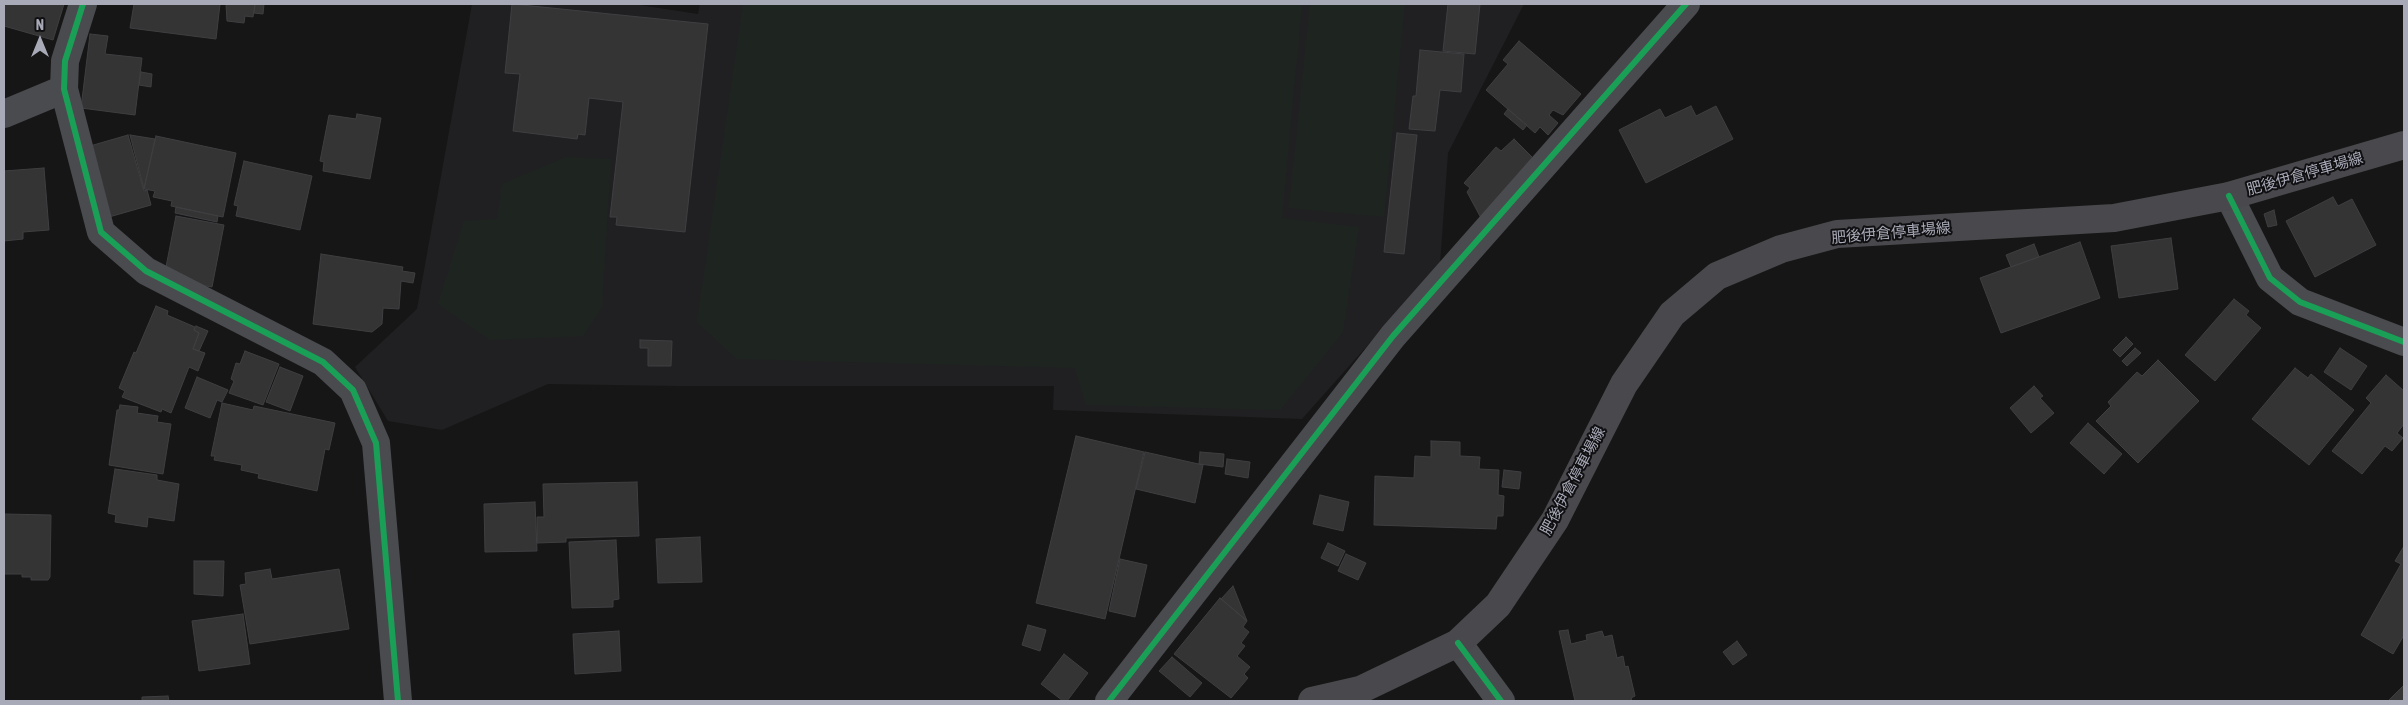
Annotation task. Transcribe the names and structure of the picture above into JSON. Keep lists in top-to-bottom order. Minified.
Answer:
{"streets":{"main road":["肥後伊倉停車場線"]},"north":"top"}
